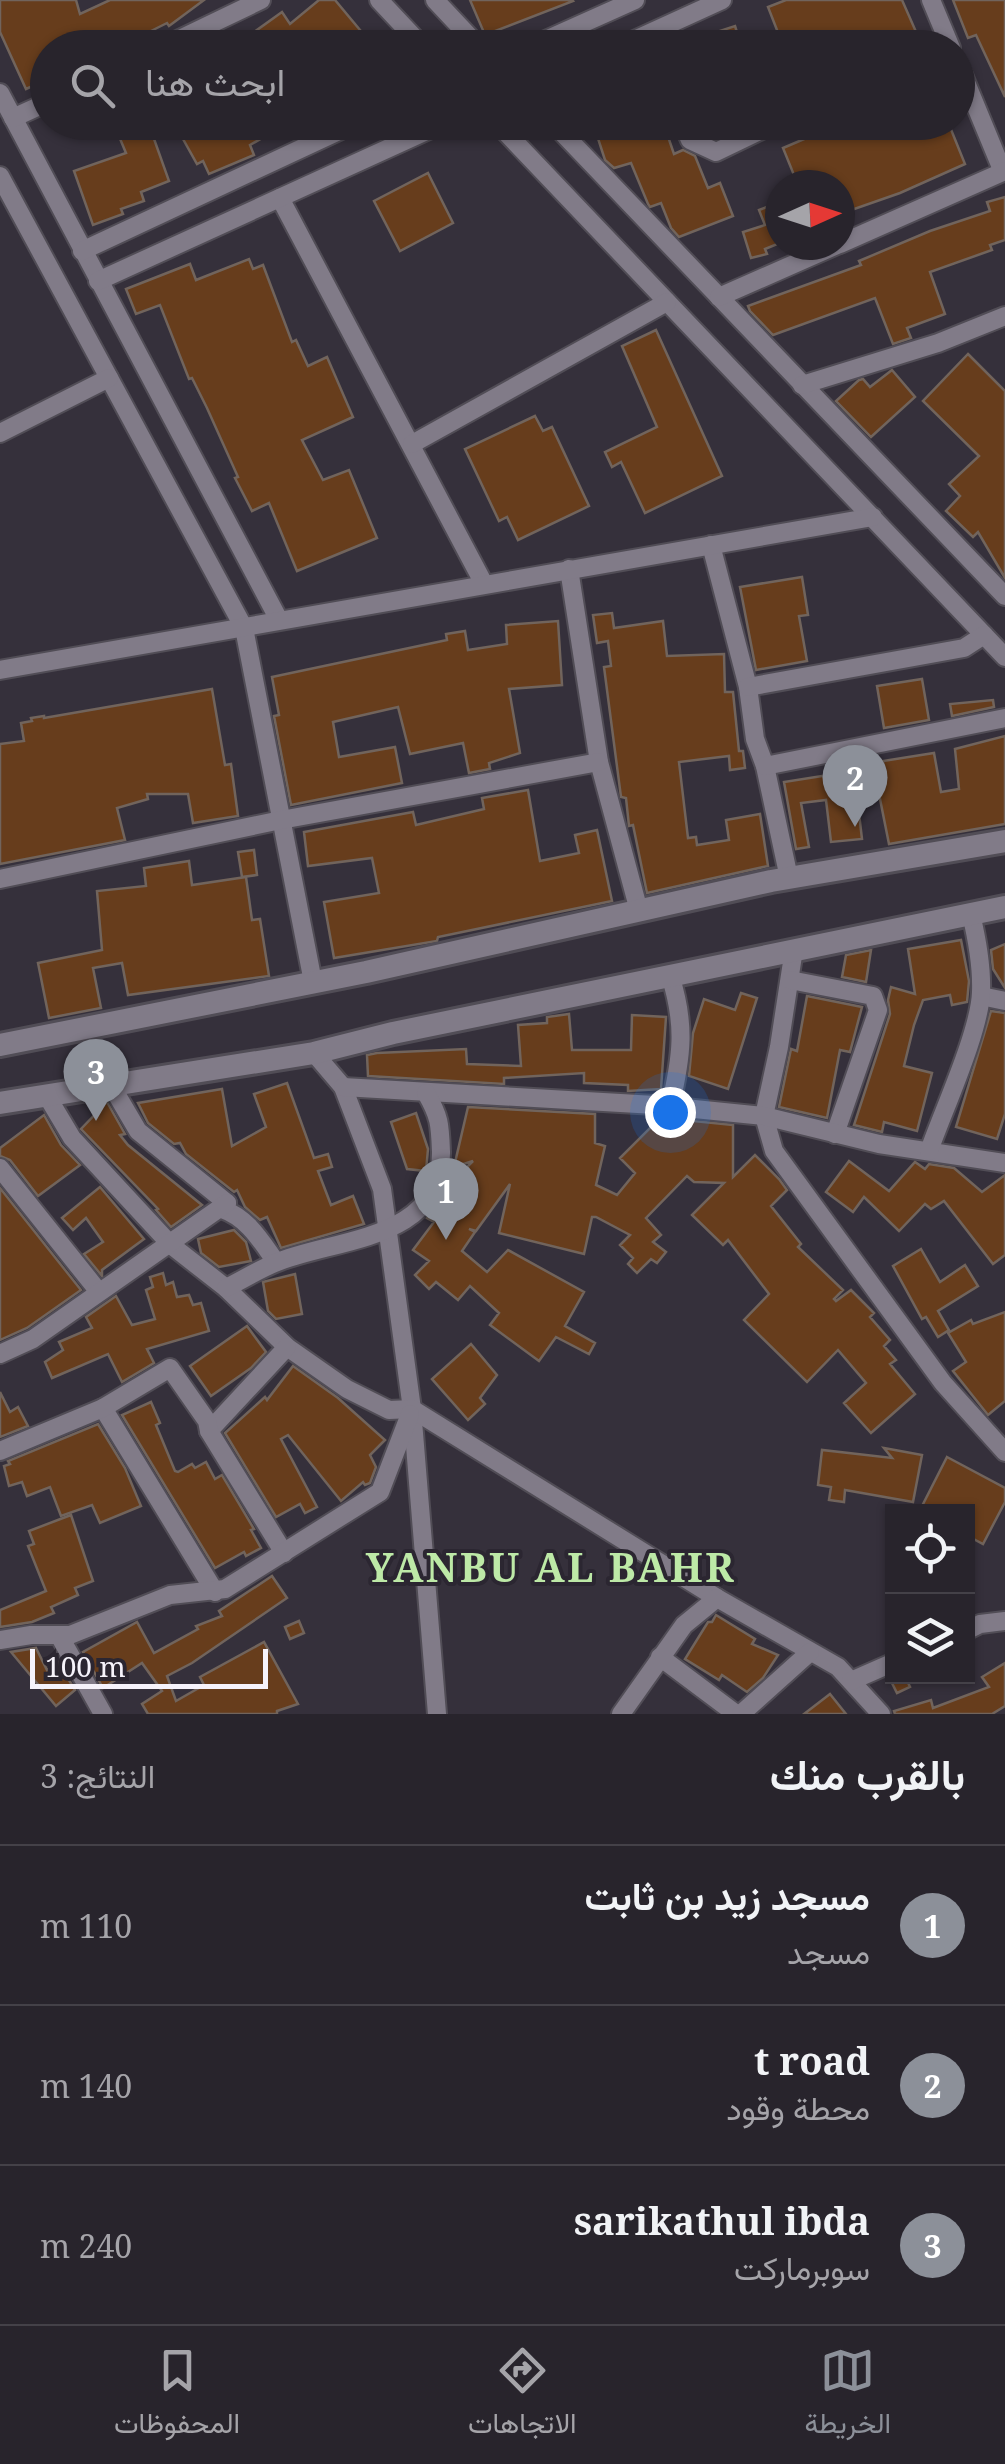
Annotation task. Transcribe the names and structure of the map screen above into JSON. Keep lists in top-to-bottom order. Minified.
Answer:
{"districts":["YANBU AL BAHR"],"scale_bar":"100 m","north":"right","page":{"search":"ابحث هنا","pins":["2","3","1"],"scale":"100 m","heading":["بالقرب منك","النتائج: 3"],"list":[{"mark":"1","name":"مسجد زيد بن ثابت","note":"مسجد","value":"110 m"},{"mark":"2","name":"t road","note":"محطة وقود","value":"140 m"},{"mark":"3","name":"sarikathul ibda","note":"سوبرماركت","value":"240 m"}],"nav":["الخريطة","الاتجاهات","المحفوظات"]}}
